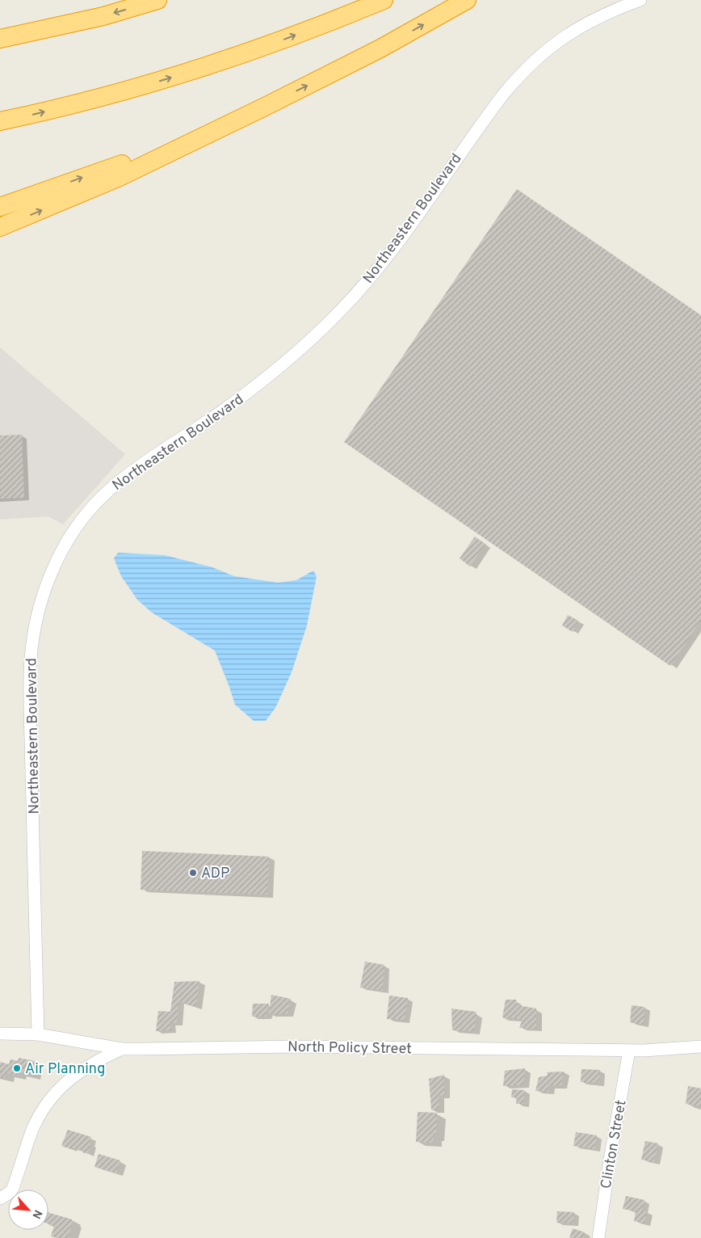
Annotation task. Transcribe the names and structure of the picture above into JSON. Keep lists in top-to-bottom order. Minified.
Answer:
{"streets":{"street":["Northeastern Boulevard","North Policy Street","Clinton Street"]},"crossings":[["Northeastern Boulevard","North Policy Street"],["North Policy Street","Clinton Street"]],"places":["ADP","Air Planning"],"north":"bottom right"}
